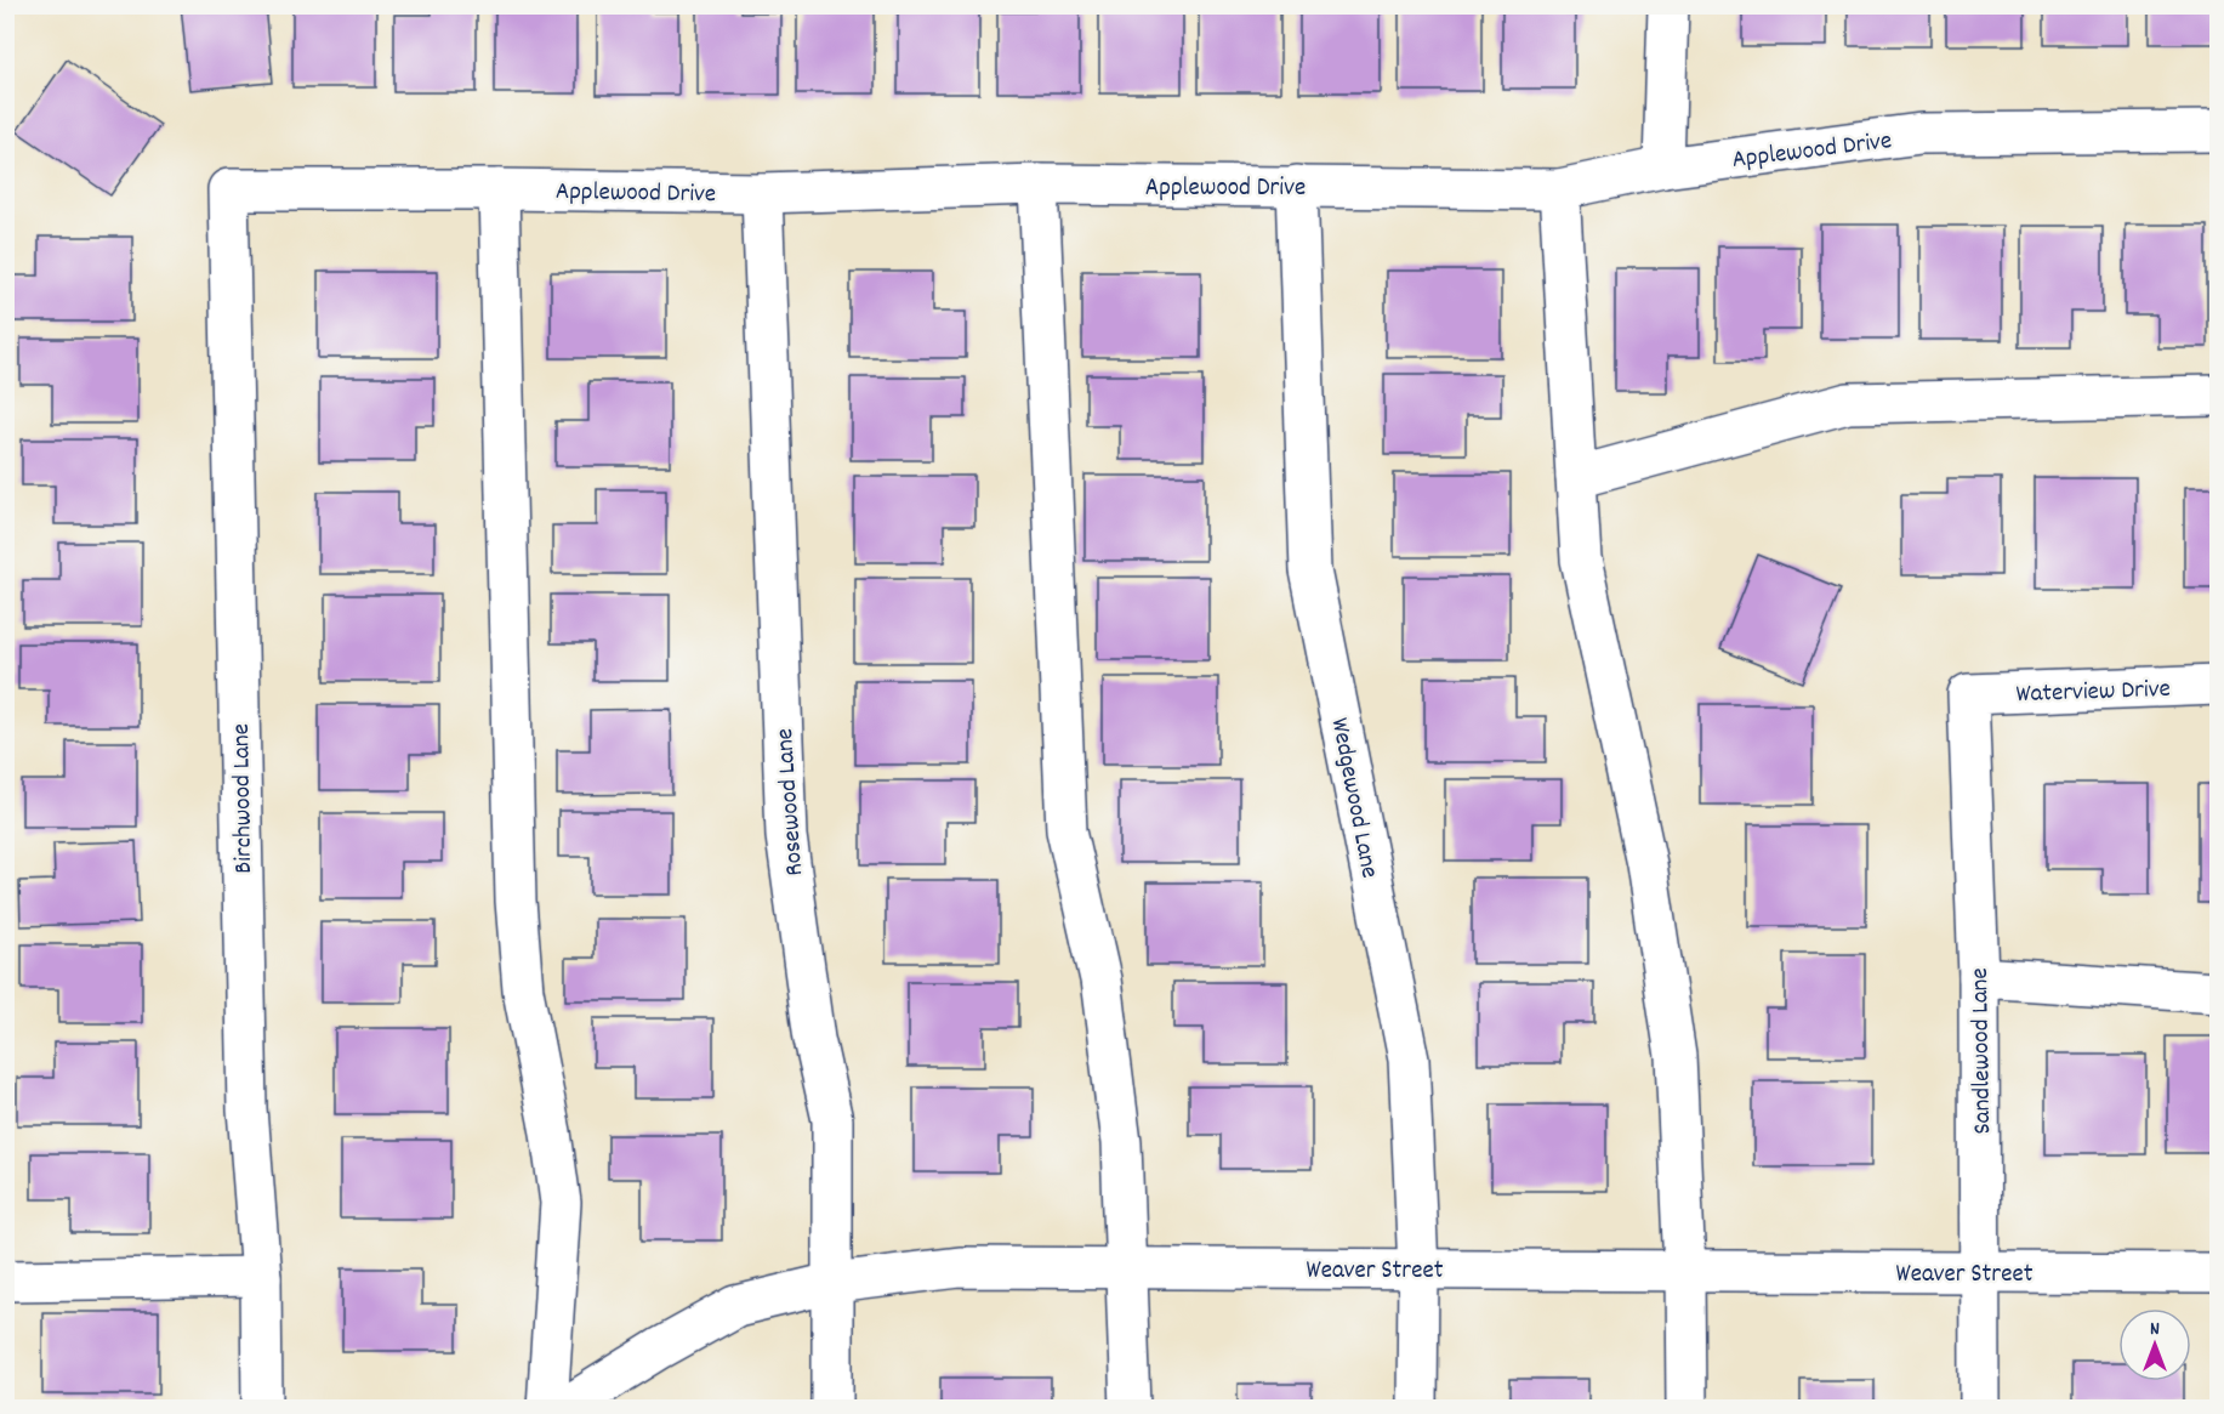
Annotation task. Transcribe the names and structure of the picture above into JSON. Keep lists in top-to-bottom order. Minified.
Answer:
{"streets":{"street":["Applewood Drive","Waterview Drive","Wedgewood Lane","Birchwood Lane","Rosewood Lane","Sandlewood Lane","Weaver Street"]},"crossings":[["Applewood Drive","Wedgewood Lane"],["Applewood Drive","Birchwood Lane"],["Applewood Drive","Rosewood Lane"],["Waterview Drive","Sandlewood Lane"],["Wedgewood Lane","Weaver Street"],["Rosewood Lane","Weaver Street"],["Sandlewood Lane","Weaver Street"]],"north":"top"}
